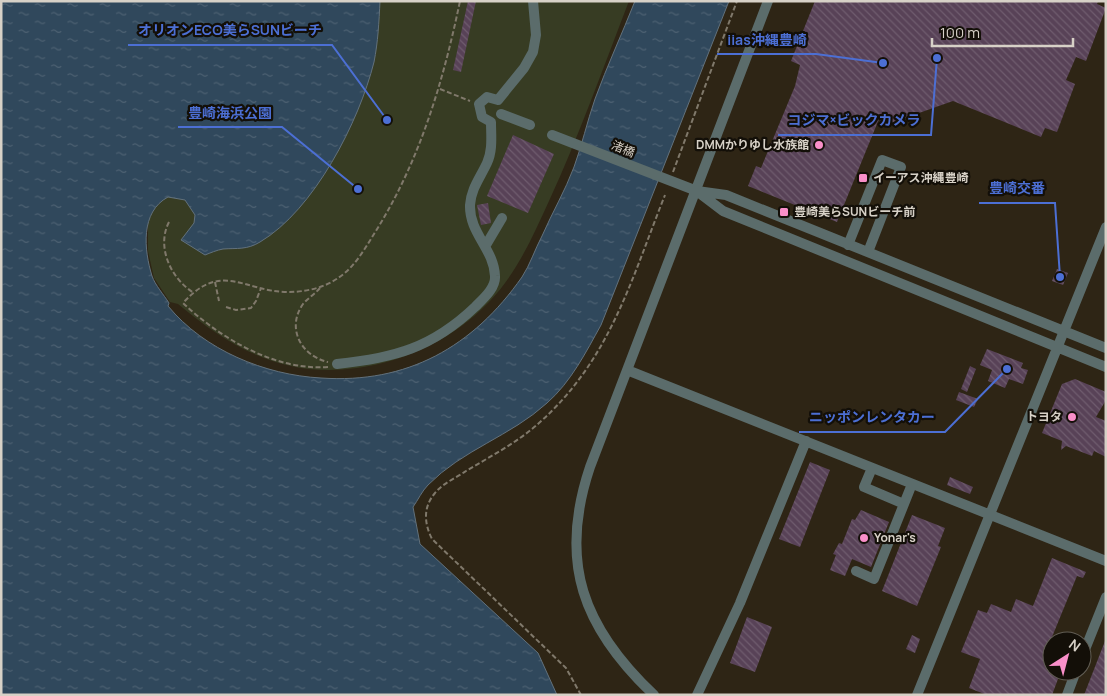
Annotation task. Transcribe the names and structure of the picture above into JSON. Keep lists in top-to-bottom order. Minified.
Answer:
{"streets":{"street":["渚橋"]},"places":{"other":["コジマ×ビックカメラ","iias沖縄豊崎","オリオンECO美らSUNビーチ","DMMかりゆし水族館","豊崎海浜公園","豊崎交番","ニッポンレンタカー","トヨタ","Yonar's"],"transit":["イーアス沖縄豊崎","豊崎美らSUNビーチ前"]},"scale_bar":"100 m","north":"top right"}
